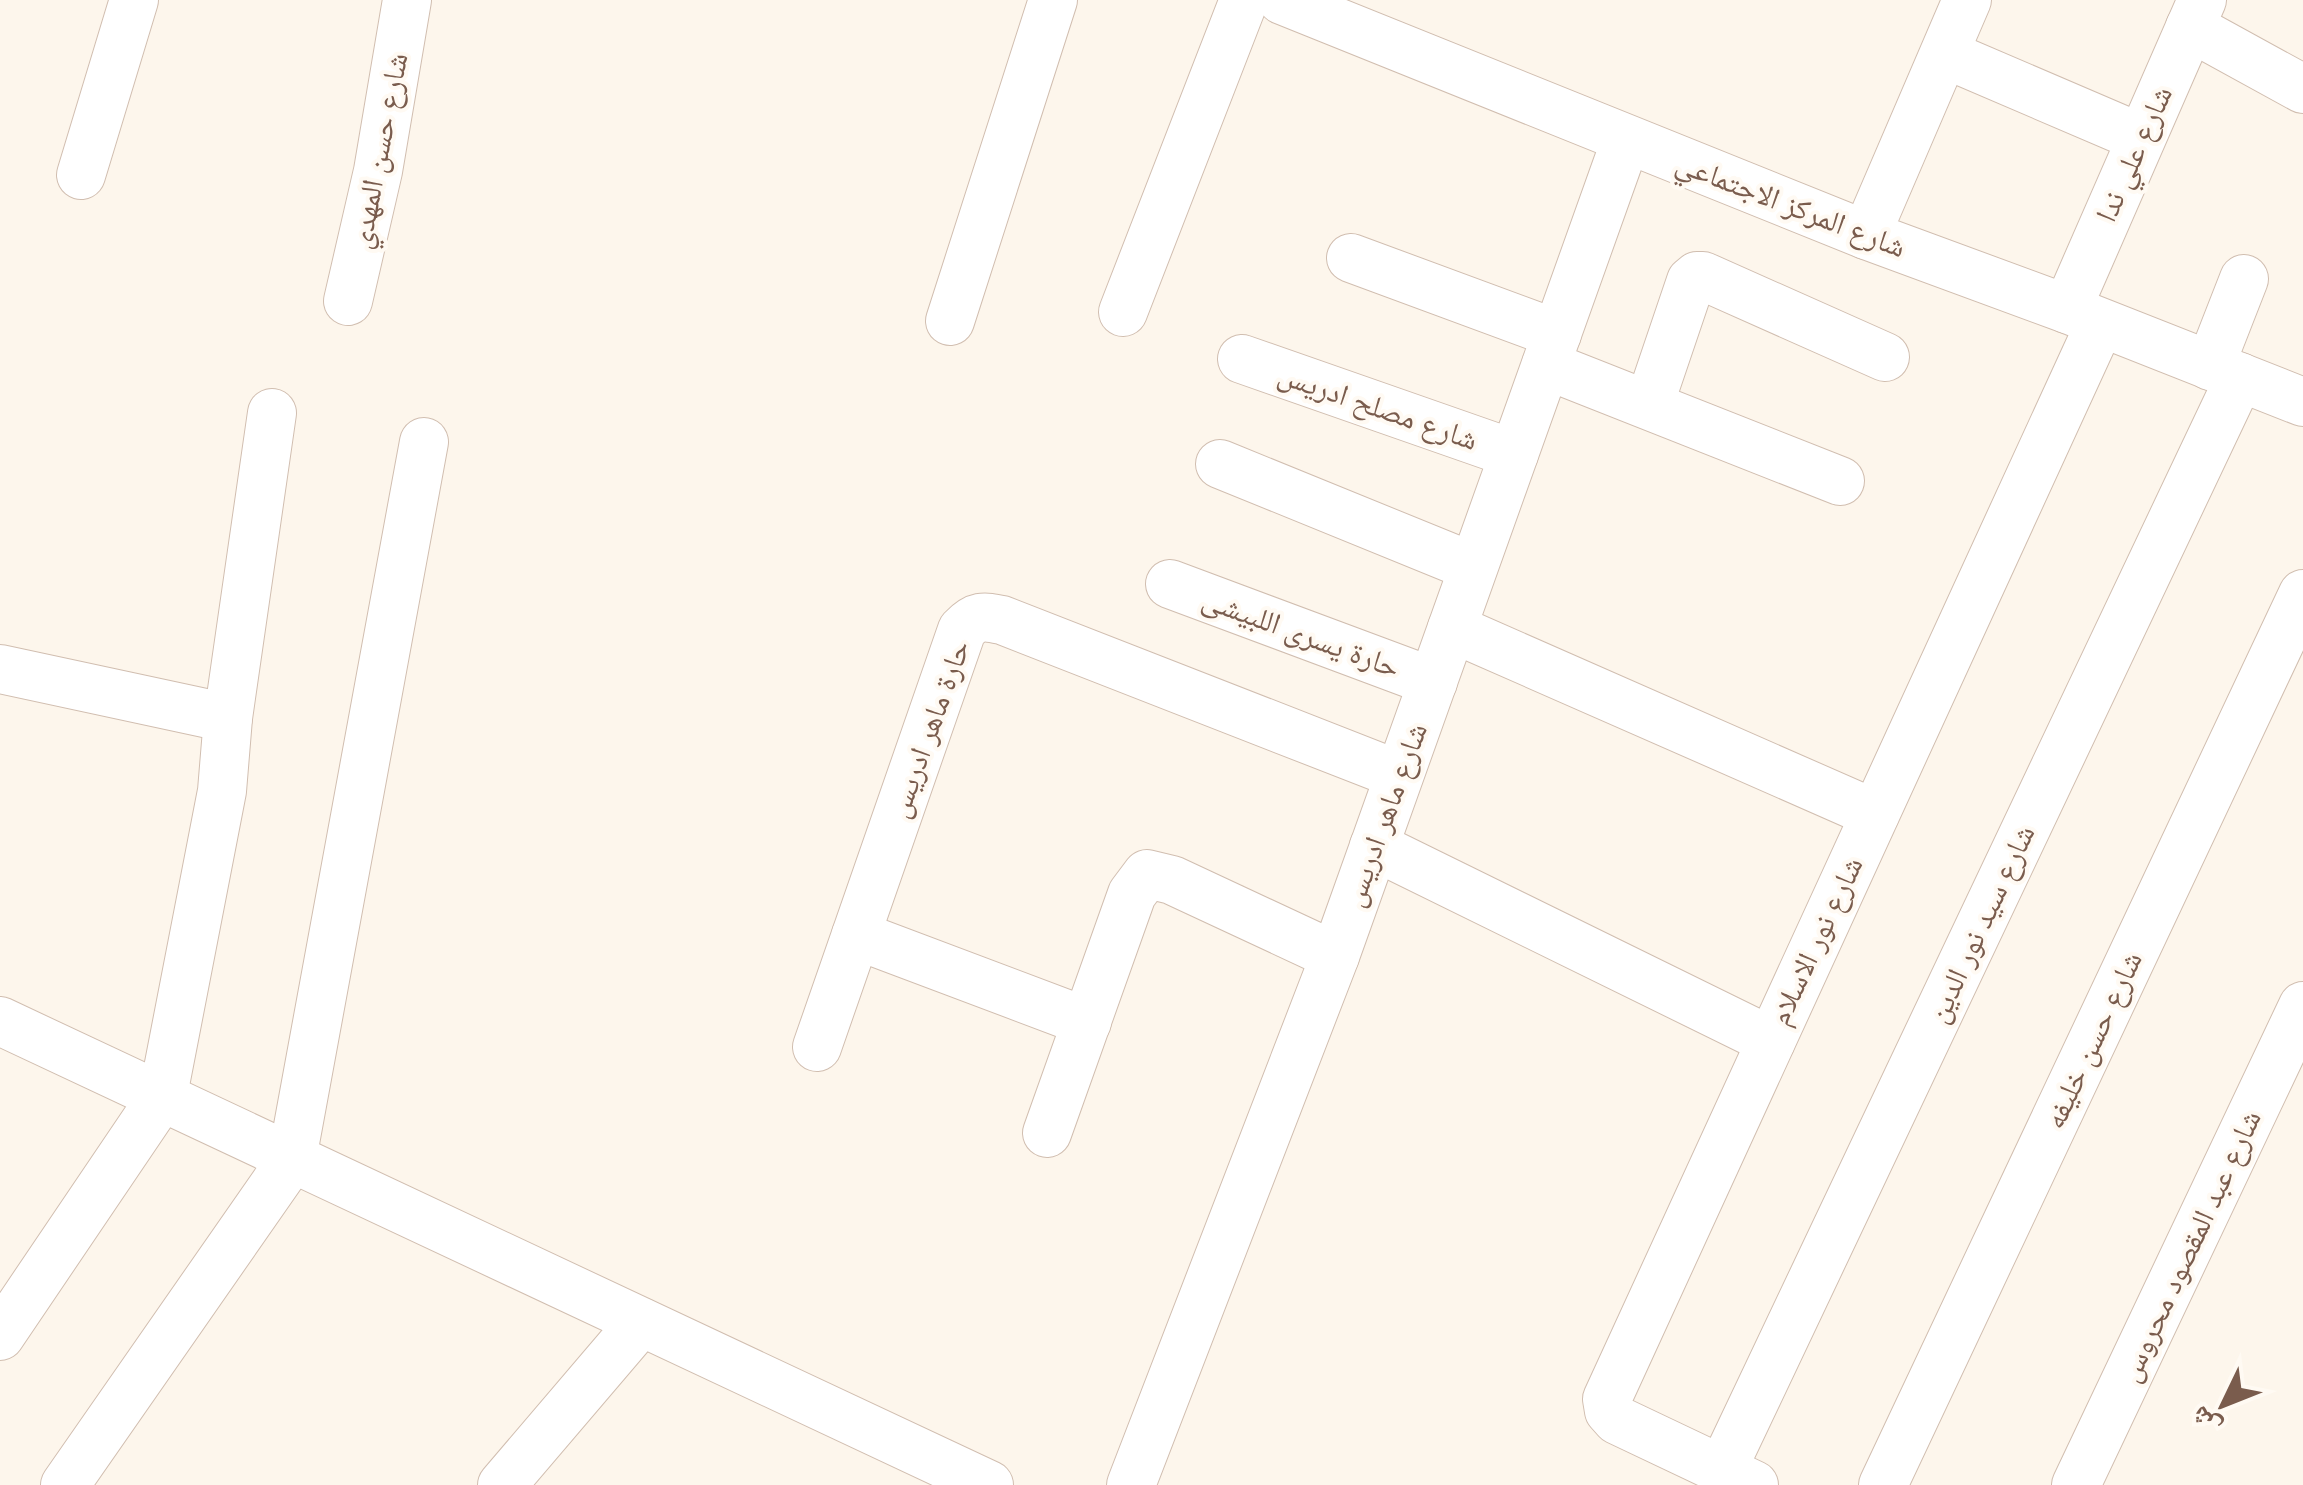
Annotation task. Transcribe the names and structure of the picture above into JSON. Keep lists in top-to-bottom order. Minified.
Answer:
{"streets":{"street":["شارع حسن المهدي","شارع علي ندا","شارع المركز الاجتماعي","شارع مصلح ادريس","حارة يسرى اللبيشى","حارة ماهر ادريس","شارع ماهر ادريس","شارع سيد نور الدين","شارع نور الاسلام","شارع حسن خليفه","شارع عبد المقصود محروس"]},"crossings":[["شارع علي ندا","شارع المركز الاجتماعي"],["شارع علي ندا","شارع نور الاسلام"],["شارع المركز الاجتماعي","شارع ماهر ادريس"],["شارع المركز الاجتماعي","شارع سيد نور الدين"],["شارع المركز الاجتماعي","شارع نور الاسلام"],["شارع مصلح ادريس","شارع ماهر ادريس"],["حارة يسرى اللبيشى","شارع ماهر ادريس"],["حارة ماهر ادريس","شارع ماهر ادريس"],["شارع سيد نور الدين","شارع نور الاسلام"]],"north":"bottom left"}
